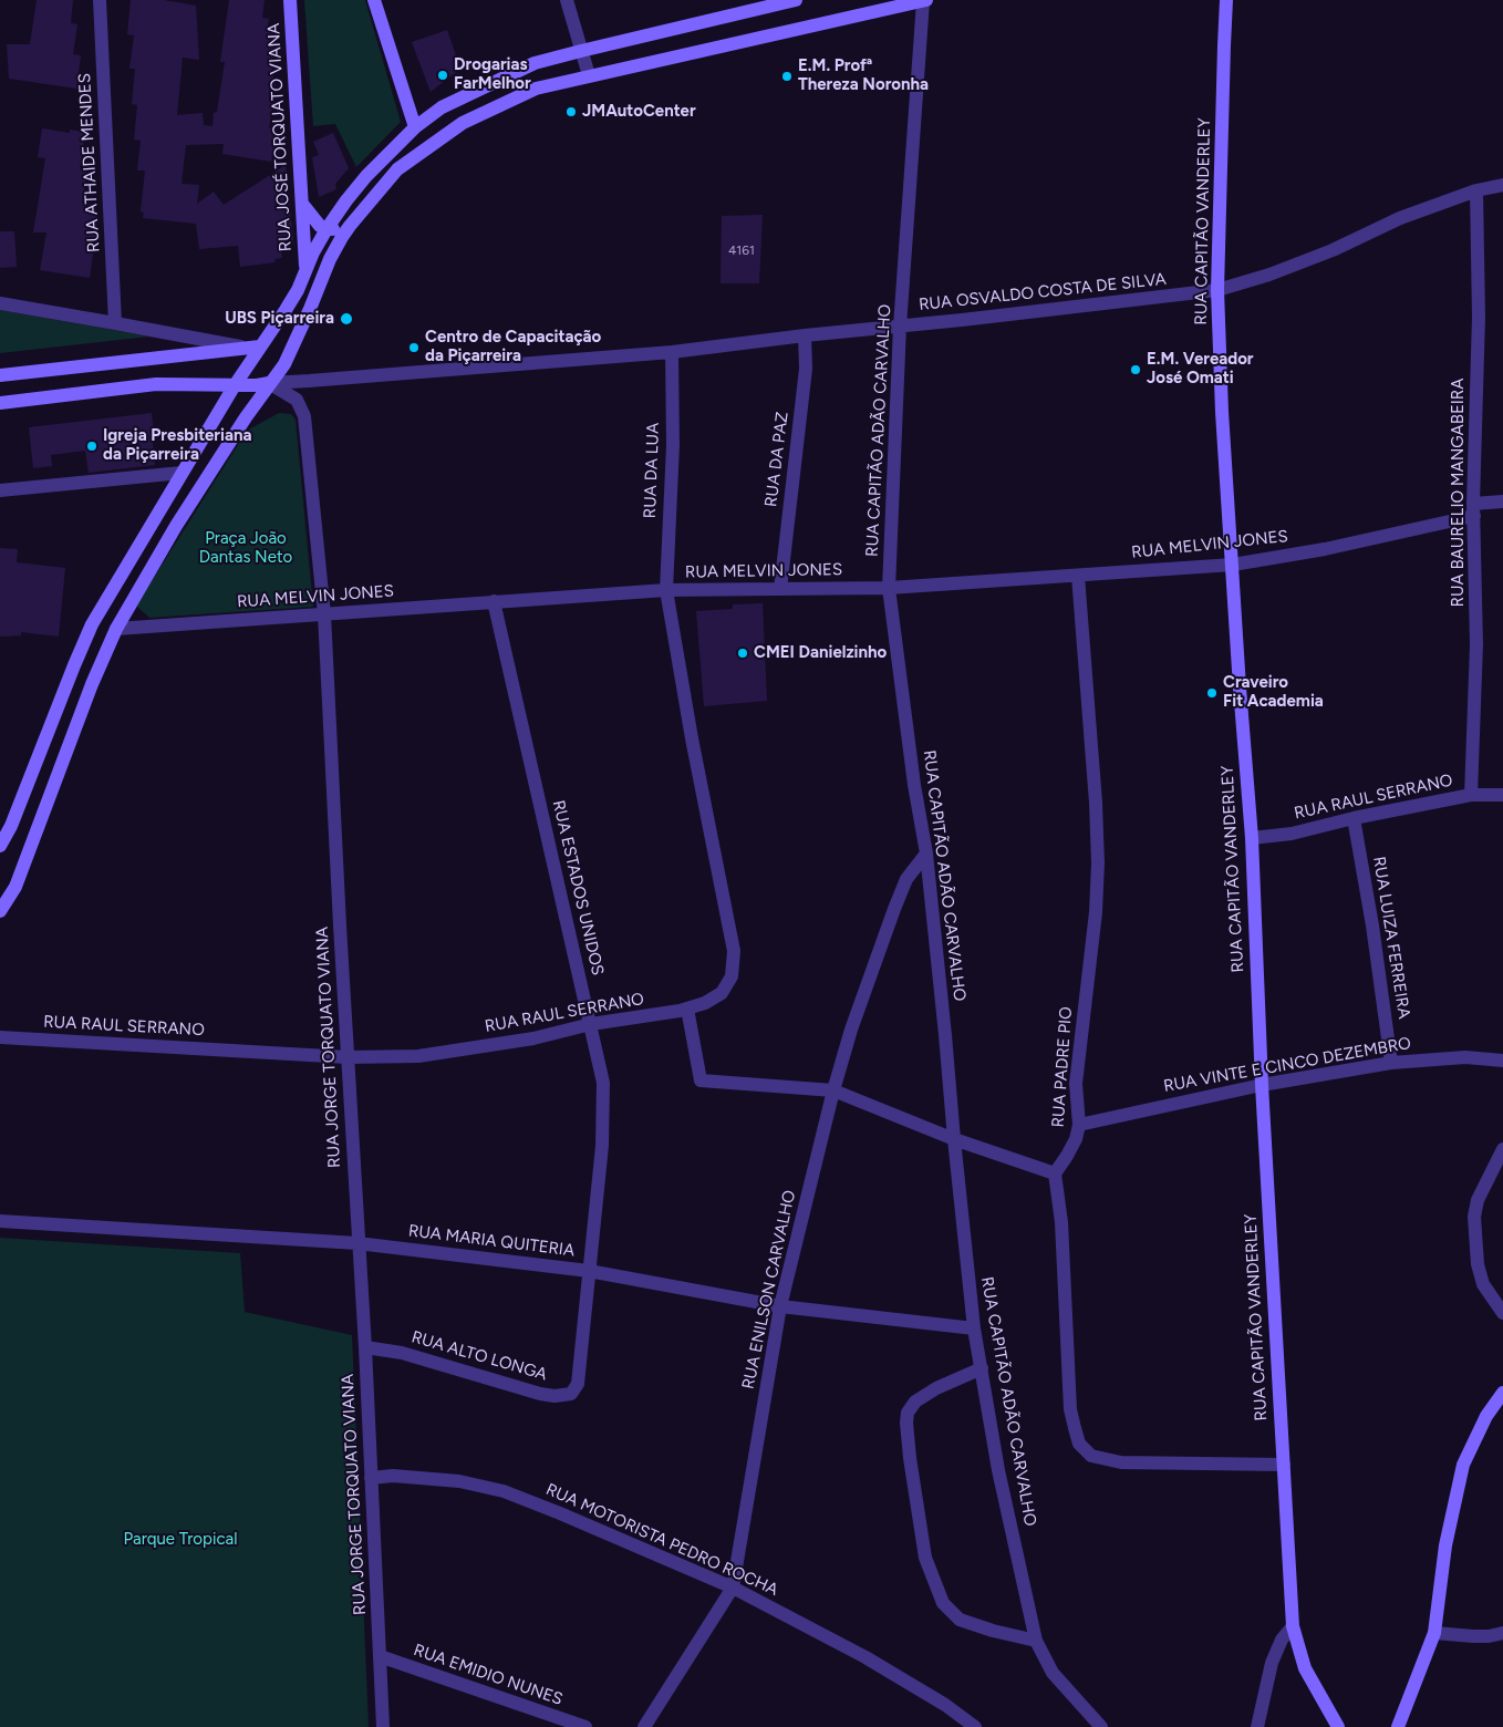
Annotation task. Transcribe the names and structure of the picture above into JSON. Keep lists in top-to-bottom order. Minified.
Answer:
{"streets":{"street":["RUA JOSÉ TORQUATO VIANA","RUA ATHAIDE MENDES","RUA CAPITÃO VANDERLEY","RUA OSVALDO COSTA DE SILVA","RUA CAPITÃO ADÃO CARVALHO","RUA DA PAZ","RUA DA LUA","RUA BAURELIO MANGABEIRA","RUA MELVIN JONES","RUA RAUL SERRANO","RUA ESTADOS UNIDOS","RUA LUIZA FERREIRA","RUA JORGE TORQUATO VIANA","RUA VINTE E CINCO DEZEMBRO","RUA PADRE PIO","RUA MARIA QUITERIA","RUA ENILSON CARVALHO","RUA ALTO LONGA","RUA MOTORISTA PEDRO ROCHA","RUA EMIDIO NUNES"]},"crossings":[["RUA CAPITÃO VANDERLEY","RUA OSVALDO COSTA DE SILVA"],["RUA CAPITÃO VANDERLEY","RUA MELVIN JONES"],["RUA CAPITÃO VANDERLEY","RUA RAUL SERRANO"],["RUA CAPITÃO VANDERLEY","RUA VINTE E CINCO DEZEMBRO"],["RUA OSVALDO COSTA DE SILVA","RUA CAPITÃO ADÃO CARVALHO"],["RUA OSVALDO COSTA DE SILVA","RUA DA PAZ"],["RUA OSVALDO COSTA DE SILVA","RUA DA LUA"],["RUA OSVALDO COSTA DE SILVA","RUA BAURELIO MANGABEIRA"],["RUA OSVALDO COSTA DE SILVA","RUA JORGE TORQUATO VIANA"],["RUA CAPITÃO ADÃO CARVALHO","RUA MELVIN JONES"],["RUA CAPITÃO ADÃO CARVALHO","RUA MARIA QUITERIA"],["RUA CAPITÃO ADÃO CARVALHO","RUA ENILSON CARVALHO"],["RUA DA PAZ","RUA MELVIN JONES"],["RUA DA LUA","RUA MELVIN JONES"],["RUA DA LUA","RUA RAUL SERRANO"],["RUA BAURELIO MANGABEIRA","RUA MELVIN JONES"],["RUA BAURELIO MANGABEIRA","RUA RAUL SERRANO"],["RUA MELVIN JONES","RUA RAUL SERRANO"],["RUA MELVIN JONES","RUA ESTADOS UNIDOS"],["RUA MELVIN JONES","RUA JORGE TORQUATO VIANA"],["RUA MELVIN JONES","RUA PADRE PIO"],["RUA RAUL SERRANO","RUA ESTADOS UNIDOS"],["RUA RAUL SERRANO","RUA LUIZA FERREIRA"],["RUA RAUL SERRANO","RUA JORGE TORQUATO VIANA"],["RUA ESTADOS UNIDOS","RUA MARIA QUITERIA"],["RUA ESTADOS UNIDOS","RUA ALTO LONGA"],["RUA LUIZA FERREIRA","RUA VINTE E CINCO DEZEMBRO"],["RUA JORGE TORQUATO VIANA","RUA MARIA QUITERIA"],["RUA JORGE TORQUATO VIANA","RUA ALTO LONGA"],["RUA JORGE TORQUATO VIANA","RUA MOTORISTA PEDRO ROCHA"],["RUA JORGE TORQUATO VIANA","RUA EMIDIO NUNES"],["RUA VINTE E CINCO DEZEMBRO","RUA PADRE PIO"],["RUA MARIA QUITERIA","RUA ENILSON CARVALHO"],["RUA ENILSON CARVALHO","RUA MOTORISTA PEDRO ROCHA"]],"parks":["Praça João Dantas Neto","Parque Tropical"],"places":["Drogarias FarMelhor","E.M. Profª Thereza Noronha","JMAutoCenter","UBS Piçarreira","Centro de Capacitação da Piçarreira","E.M. Vereador José Omati","Igreja Presbiteriana da Piçarreira","CMEI Danielzinho","Craveiro Fit Academia"],"house_numbers":["4161"]}
